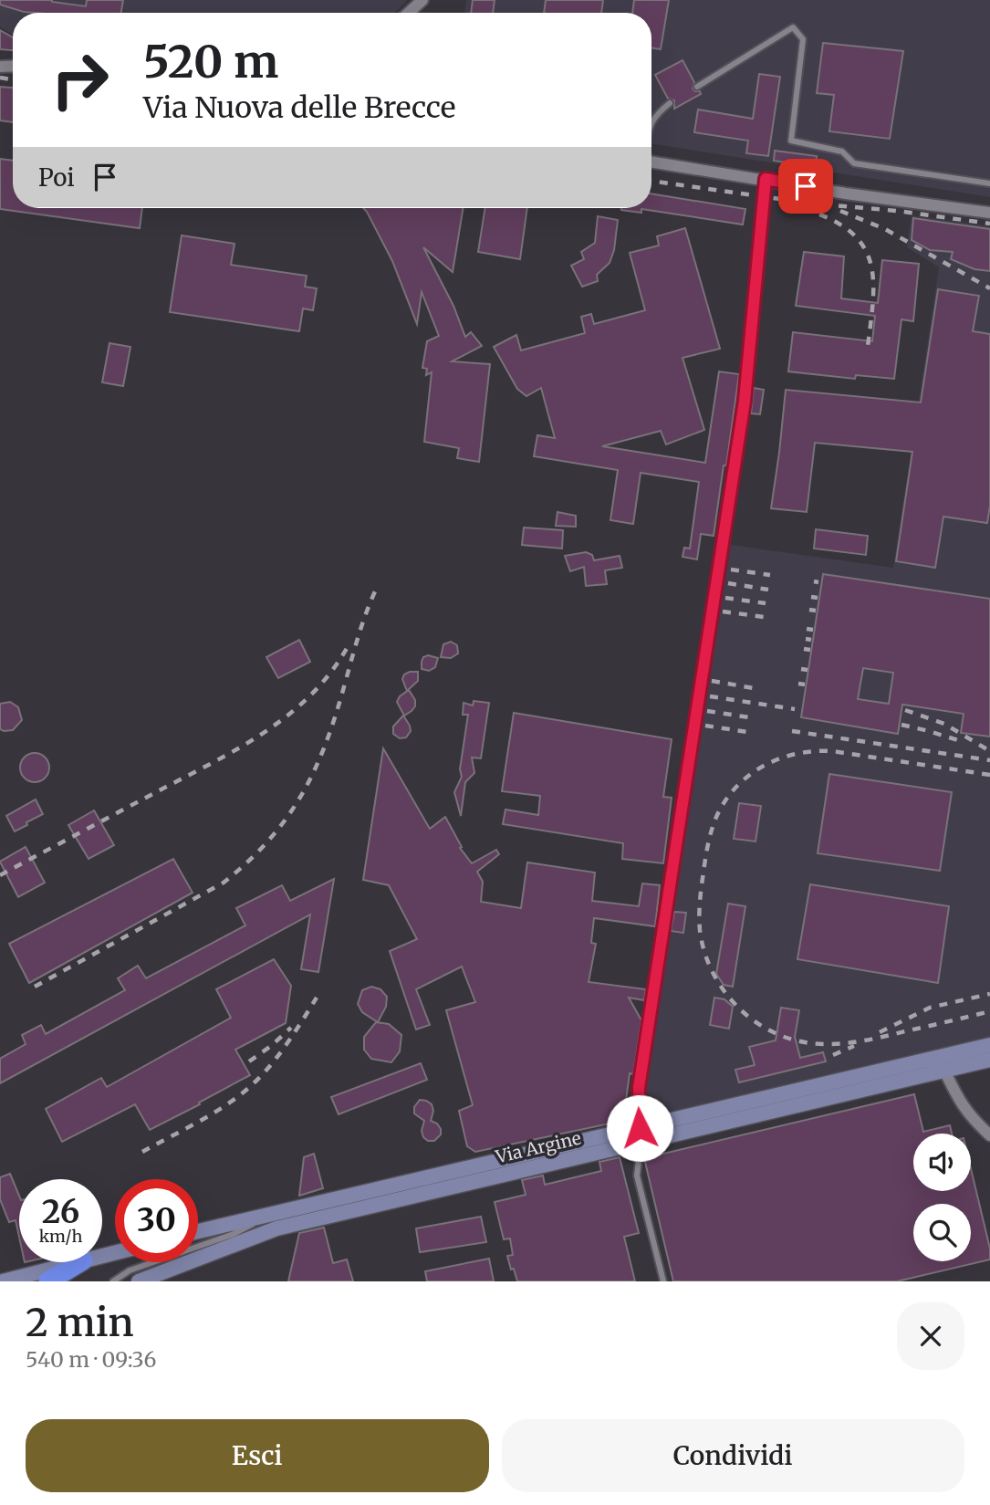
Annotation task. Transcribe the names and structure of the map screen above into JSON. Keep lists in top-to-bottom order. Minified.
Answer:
{"streets":{"street":["Via Argine"]},"page":{"turn":["520 m","Via Nuova delle Brecce"],"then":"Poi","speed":"26 km/h","limit":"30","heading":["2 min","540 m · 09:36"],"buttons":["Esci","Condividi"]}}
